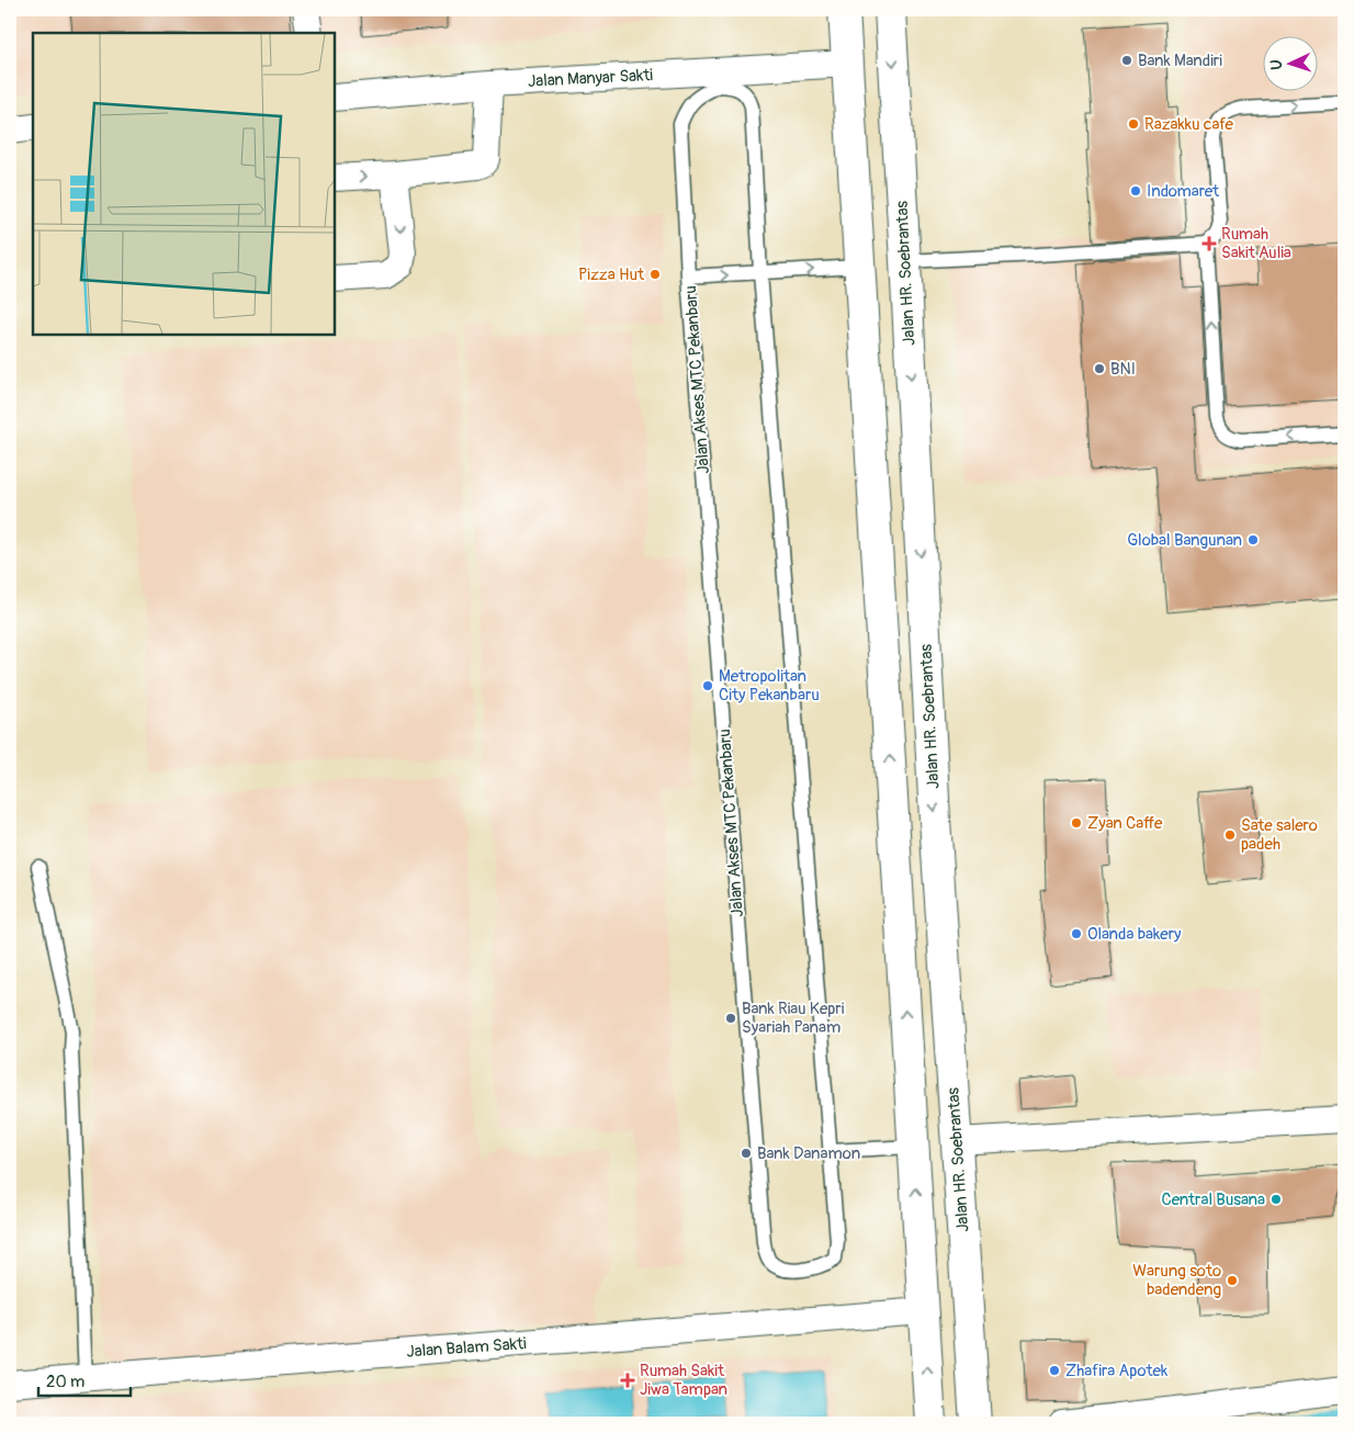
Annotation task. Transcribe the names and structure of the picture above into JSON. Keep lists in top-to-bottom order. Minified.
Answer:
{"streets":{"main road":["Jalan HR. Soebrantas"],"street":["Jalan Manyar Sakti","Jalan Balam Sakti"],"lane":["Jalan Akses MTC Pekanbaru"]},"places":{"other":["Bank Mandiri","Razakku cafe","Indomaret","Pizza Hut","BNI","Global Bangunan","Metropolitan City Pekanbaru","Zyan Caffe","Sate salero padeh","Olanda bakery","Bank Riau Kepri Syariah Panam","Bank Danamon","Central Busana","Warung soto badendeng","Zhafira Apotek"],"health":["Rumah Sakit Aulia","Rumah Sakit Jiwa Tampan"]},"scale_bar":"20 m","north":"left"}
